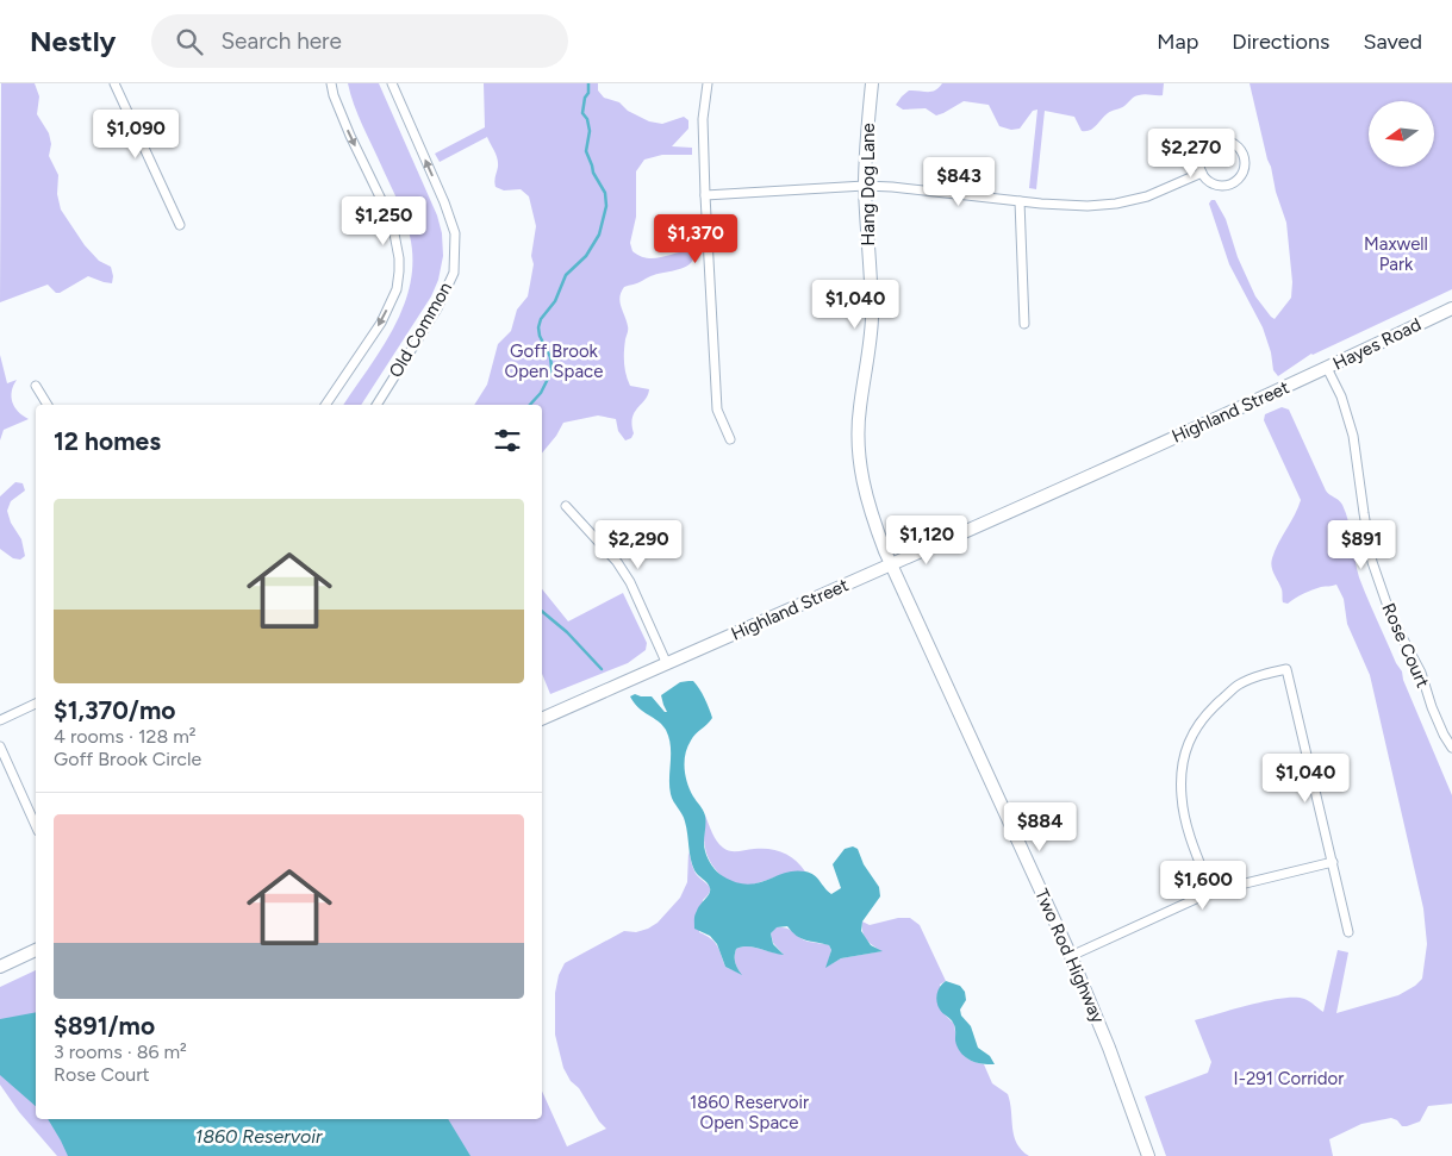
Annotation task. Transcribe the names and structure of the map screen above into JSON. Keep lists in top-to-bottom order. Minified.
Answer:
{"streets":{"street":["Hang Dog Lane","Old Common","Hayes Road","Highland Street","Rose Court","Two Rod Highway"]},"crossings":[["Hang Dog Lane","Highland Street"],["Hang Dog Lane","Two Rod Highway"],["Hayes Road","Highland Street"],["Hayes Road","Rose Court"],["Highland Street","Two Rod Highway"]],"water":["1860 Reservoir"],"parks":["Maxwell Park","Goff Brook Open Space","I-291 Corridor","1860 Reservoir Open Space"],"north":"left","page":{"header":"Nestly","search":"Search here","nav":["Map","Directions","Saved"],"price":["$1,090","$2,270","$843","$1,250","$1,370","$1,040","$1,120","$2,290","$891","$1,040","$884","$1,600"],"heading":"12 homes","list":[{"name":"$1,370/mo","note":"4 rooms · 128 m² · Goff Brook Circle"},{"name":"$891/mo","note":"3 rooms · 86 m² · Rose Court"}]}}
